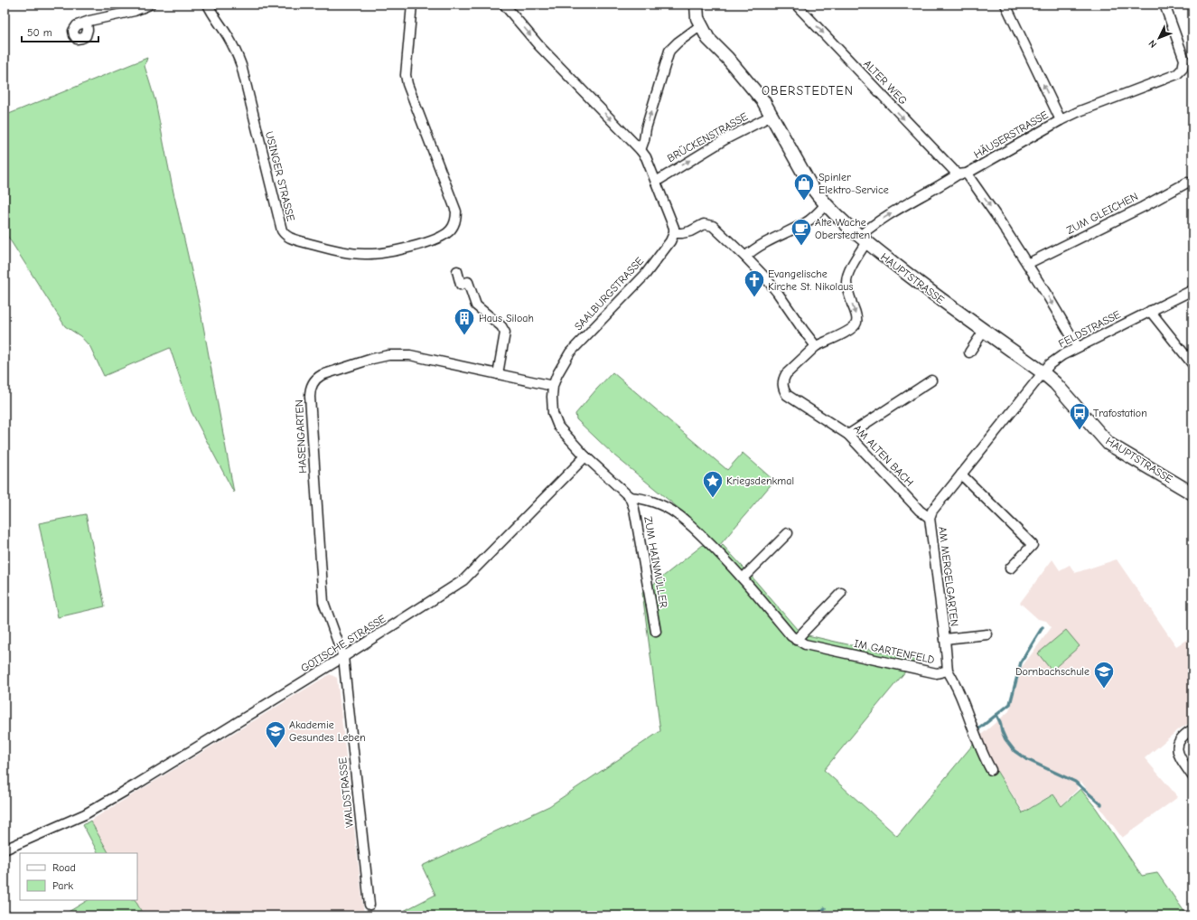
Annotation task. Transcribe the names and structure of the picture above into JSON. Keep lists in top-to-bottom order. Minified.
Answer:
{"streets":{"street":["ALTER WEG","HÄUSERSTRASSE","BRÜCKENSTRASSE","USINGER STRASSE","ZUM GLEICHEN","HAUPTSTRASSE","SAALBURGSTRASSE","FELDSTRASSE","HASENGARTEN","AM ALTEN BACH","ZUM HAINMÜLLER","AM MERGELGARTEN","GOTISCHE STRASSE","IM GARTENFELD","WALDSTRASSE"]},"crossings":[["ALTER WEG","HÄUSERSTRASSE"],["ALTER WEG","ZUM GLEICHEN"],["ALTER WEG","FELDSTRASSE"],["HÄUSERSTRASSE","HAUPTSTRASSE"],["HÄUSERSTRASSE","AM ALTEN BACH"],["BRÜCKENSTRASSE","HAUPTSTRASSE"],["HAUPTSTRASSE","FELDSTRASSE"],["SAALBURGSTRASSE","HASENGARTEN"],["SAALBURGSTRASSE","ZUM HAINMÜLLER"],["SAALBURGSTRASSE","GOTISCHE STRASSE"],["SAALBURGSTRASSE","IM GARTENFELD"],["HASENGARTEN","GOTISCHE STRASSE"],["HASENGARTEN","WALDSTRASSE"],["AM ALTEN BACH","AM MERGELGARTEN"],["ZUM HAINMÜLLER","IM GARTENFELD"],["AM MERGELGARTEN","IM GARTENFELD"],["GOTISCHE STRASSE","WALDSTRASSE"]],"one_way":["ALTER WEG","BRÜCKENSTRASSE"],"districts":["OBERSTEDTEN"],"places":{"shop":["Spinler Elektro-Service"],"cafe":["Alte Wache Oberstedten"],"church":["Evangelische Kirche St. Nikolaus"],"building":["Haus Siloah"],"bus stop":["Trafostation"],"place":["Kriegsdenkmal"],"school or university":["Dornbachschule","Akademie Gesundes Leben"]},"legend":["Road","Park"],"scale_bar":"50 m","north":"bottom left"}
